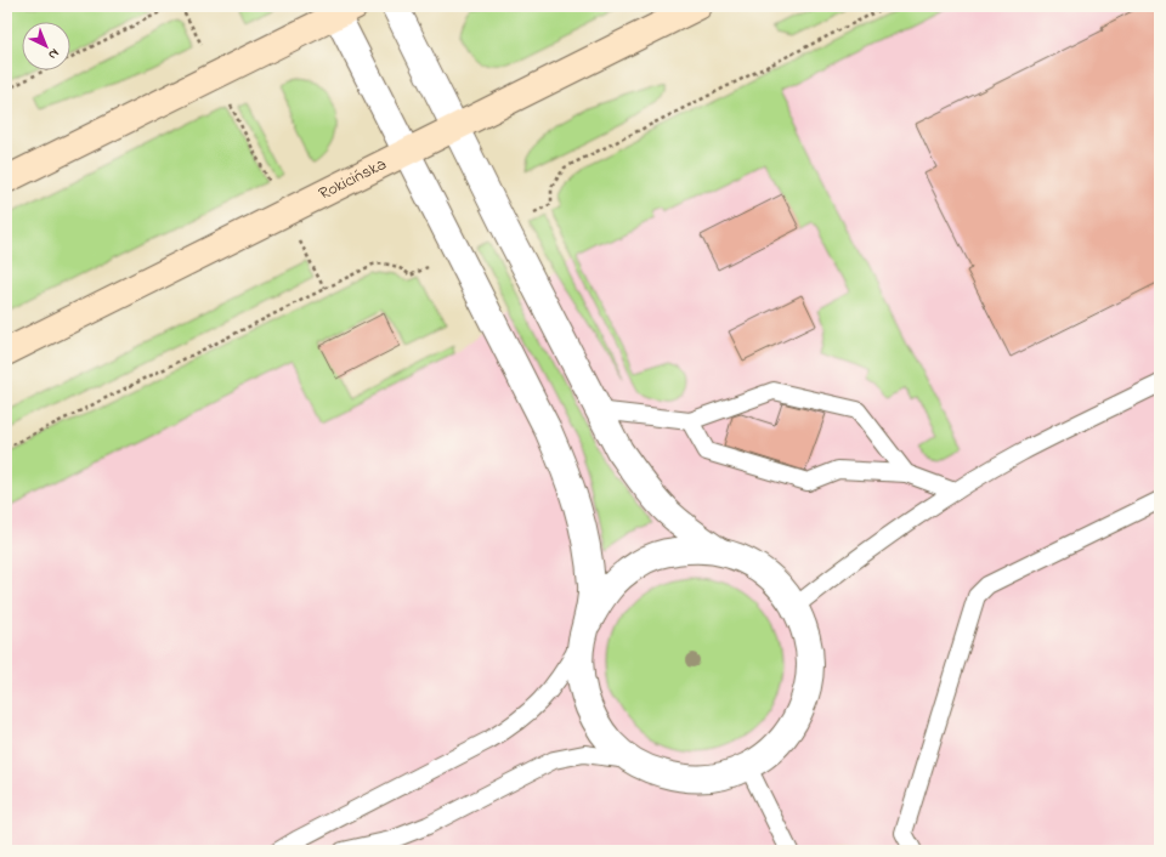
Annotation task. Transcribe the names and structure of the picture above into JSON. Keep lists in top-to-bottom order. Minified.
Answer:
{"streets":{"main road":["Rokicińska"]},"north":"bottom right"}
